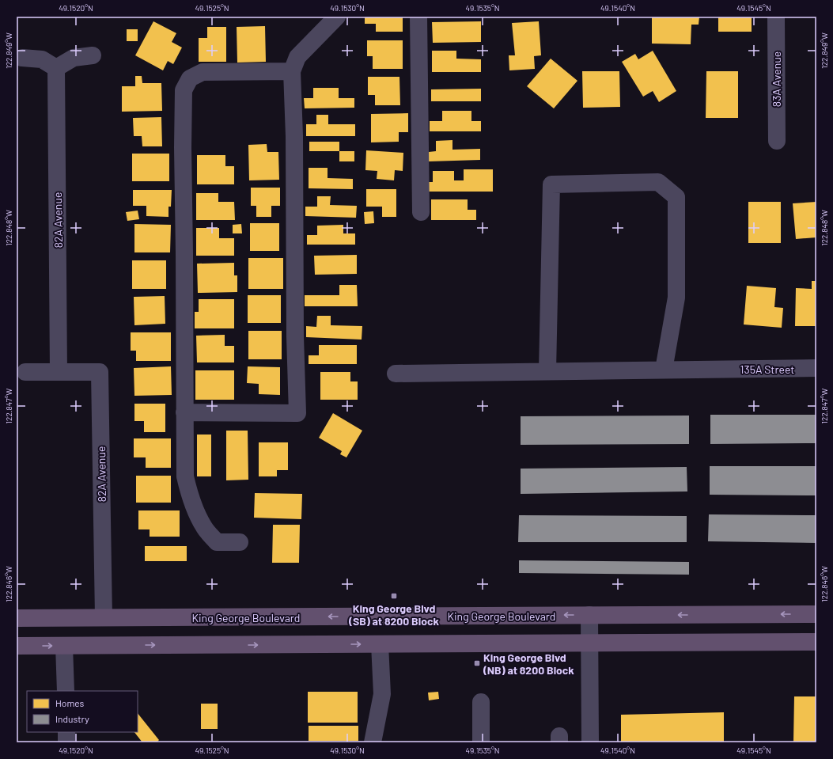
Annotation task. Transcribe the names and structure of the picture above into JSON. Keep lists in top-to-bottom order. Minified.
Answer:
{"streets":{"main road":["King George Boulevard"],"street":["83A Avenue","82A Avenue","135A Street"]},"crossings":[["82A Avenue","King George Boulevard"]],"places":{"transit":["King George Blvd (SB) at 8200 Block","King George Blvd (NB) at 8200 Block"]},"legend":["Homes","Industry"],"coordinates":["49.1520°N","49.1525°N","49.1530°N","49.1535°N","49.1540°N","49.1545°N","122.849°W","122.848°W","122.847°W","122.846°W"]}
